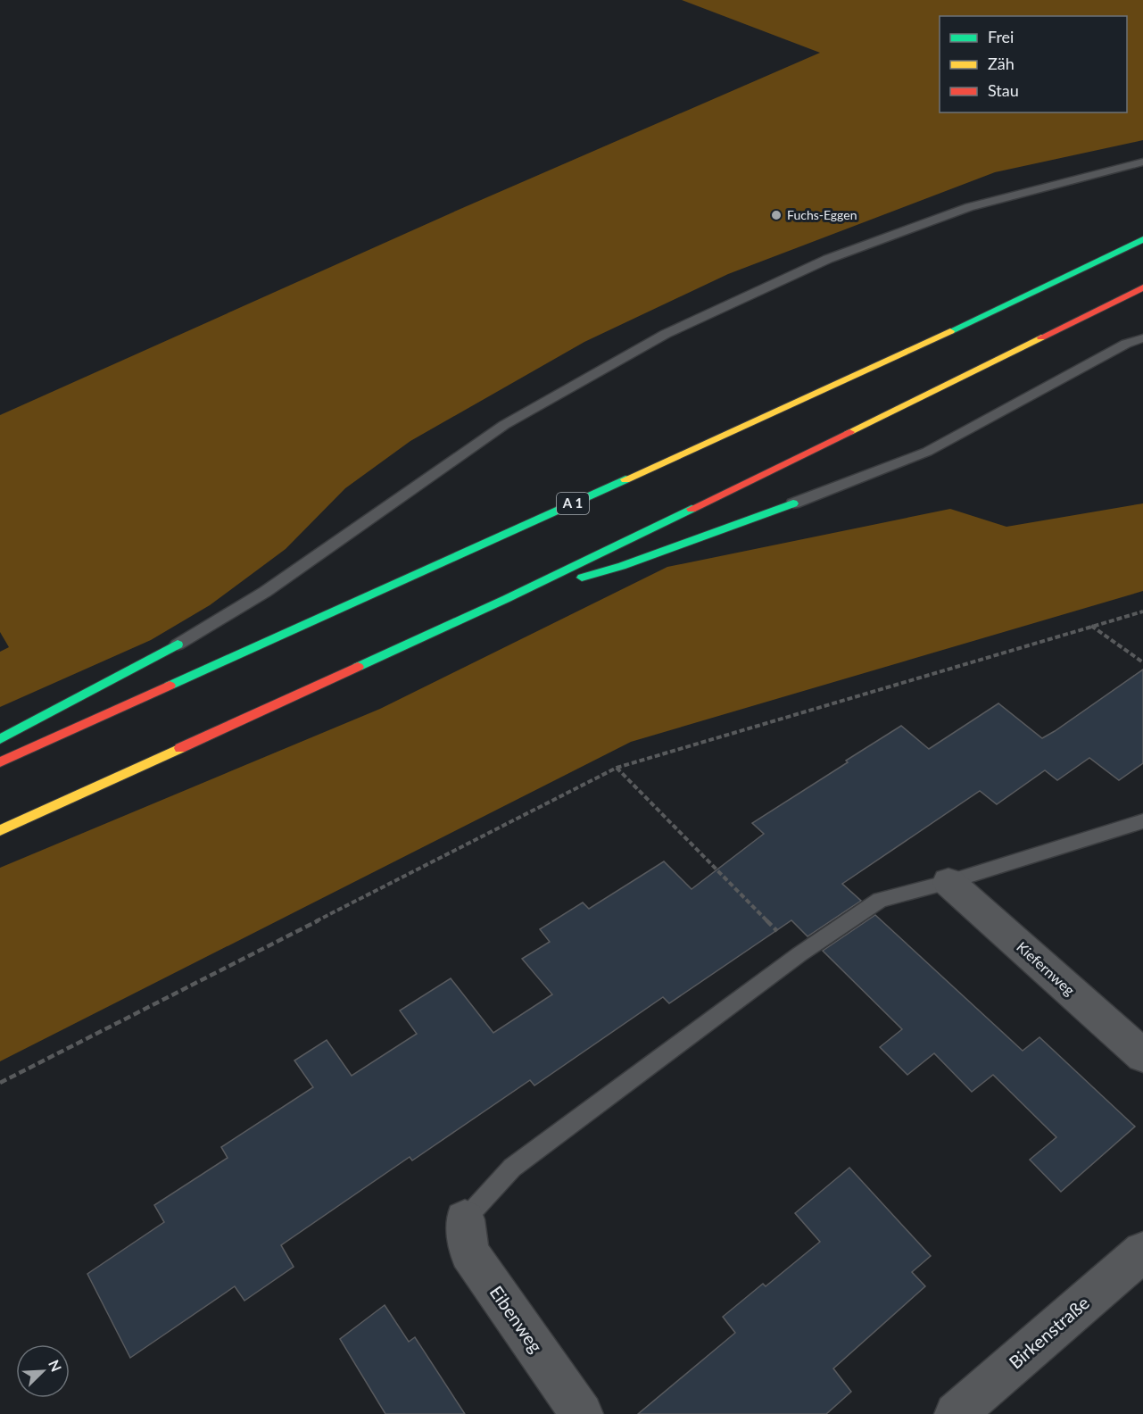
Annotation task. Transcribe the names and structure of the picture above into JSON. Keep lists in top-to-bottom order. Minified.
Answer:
{"streets":{"highway":["A 1"],"street":["Kiefernweg","Eibenweg","Birkenstraße"]},"places":["Fuchs-Eggen"],"legend":["Frei","Zäh","Stau"],"north":"top right"}
